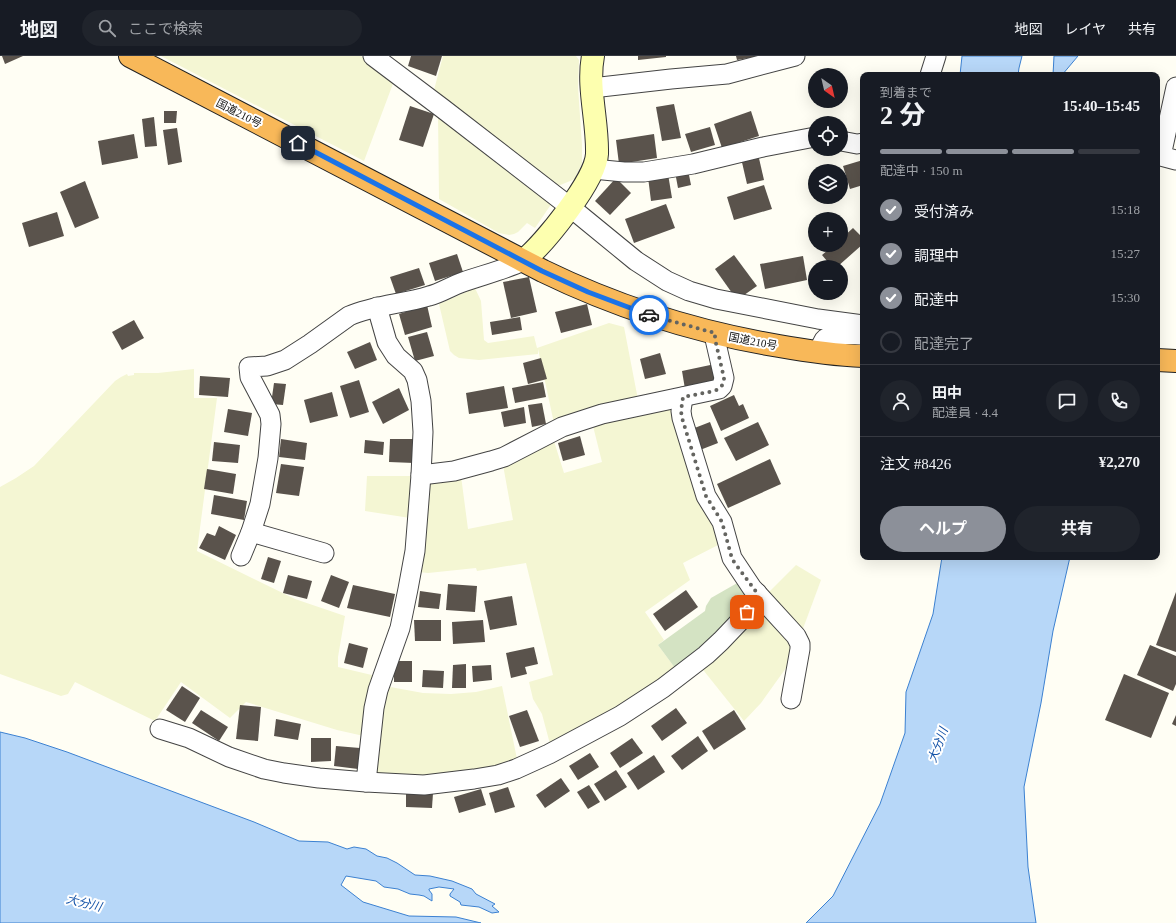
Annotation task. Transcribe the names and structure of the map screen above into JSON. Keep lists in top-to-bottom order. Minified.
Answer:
{"streets":{"highway":["国道210号"]},"water":["大分川"],"north":"bottom right","page":{"header":"地図","search":"ここで検索","nav":["地図","レイヤ","共有"],"map_buttons":["+","−"],"heading":["2 分","到着まで","15:40–15:45"],"panel":["田中","配達員 · 4.4","注文 #8426","¥2,270"],"bar":"配達中 · 150 m","list":[["受付済み","15:18"],["調理中","15:27"],["配達中","15:30"],"配達完了"],"buttons":["ヘルプ","共有"]}}
